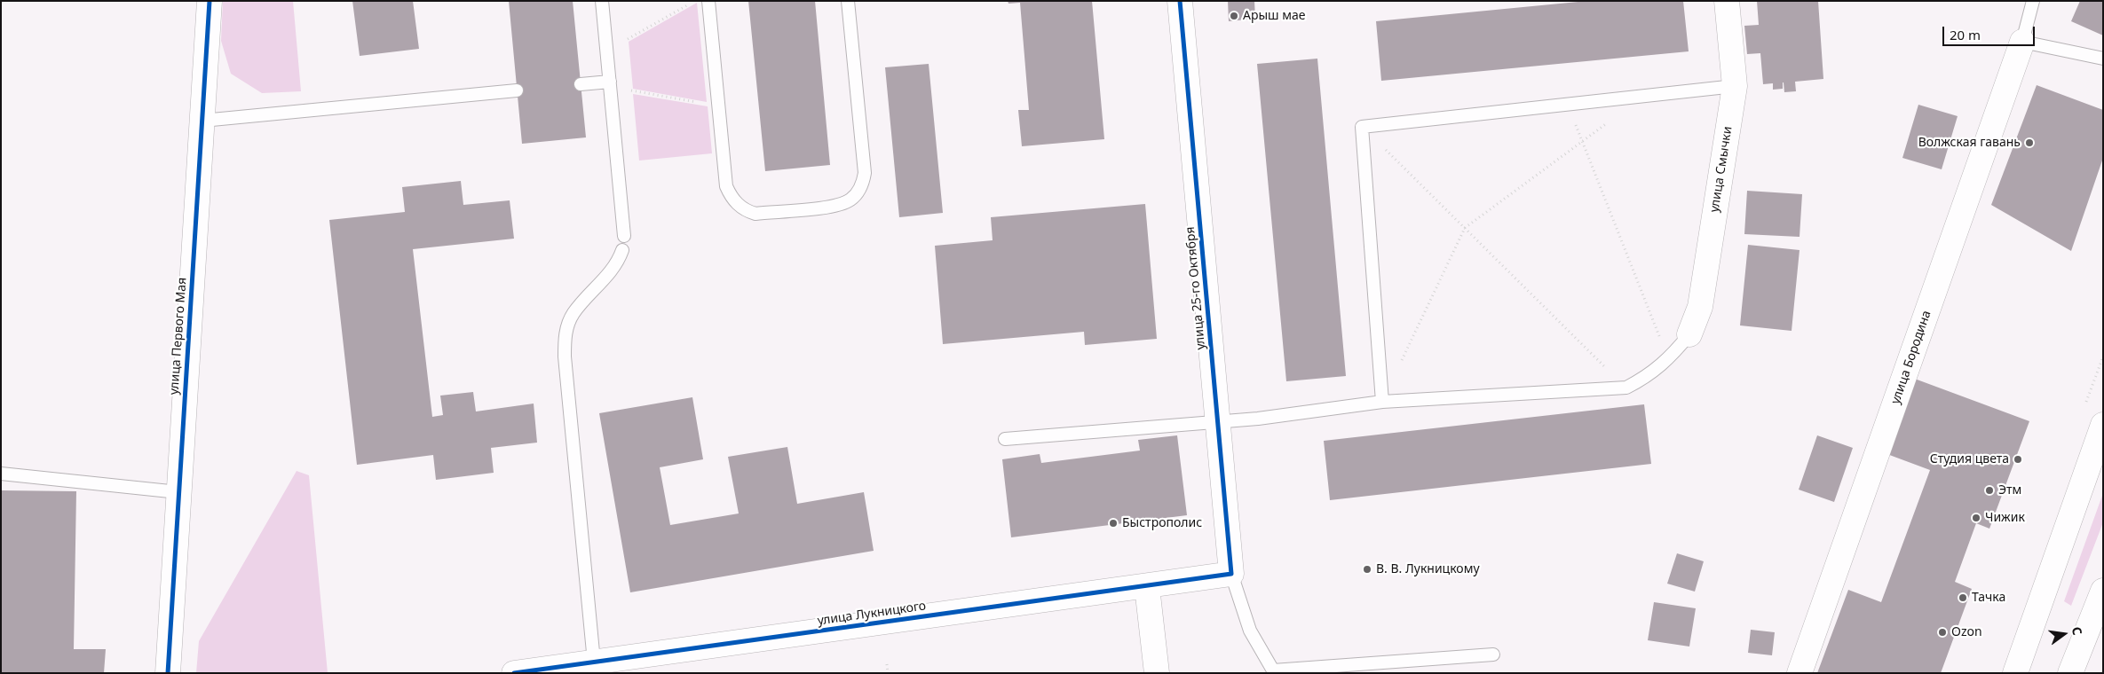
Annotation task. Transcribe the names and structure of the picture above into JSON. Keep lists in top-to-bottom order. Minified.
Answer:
{"streets":{"street":["улица Смычки","улица 25-го Октября","улица Первого Мая","улица Бородина","улица Лукницкого"]},"crossings":[["улица 25-го Октября","улица Лукницкого"]],"places":["Арыш мае","Волжская гавань","Студия цвета","Этм","Чижик","Быстрополис","В. В. Лукницкому","Тачка","Ozon"],"scale_bar":"20 m","north":"right"}
